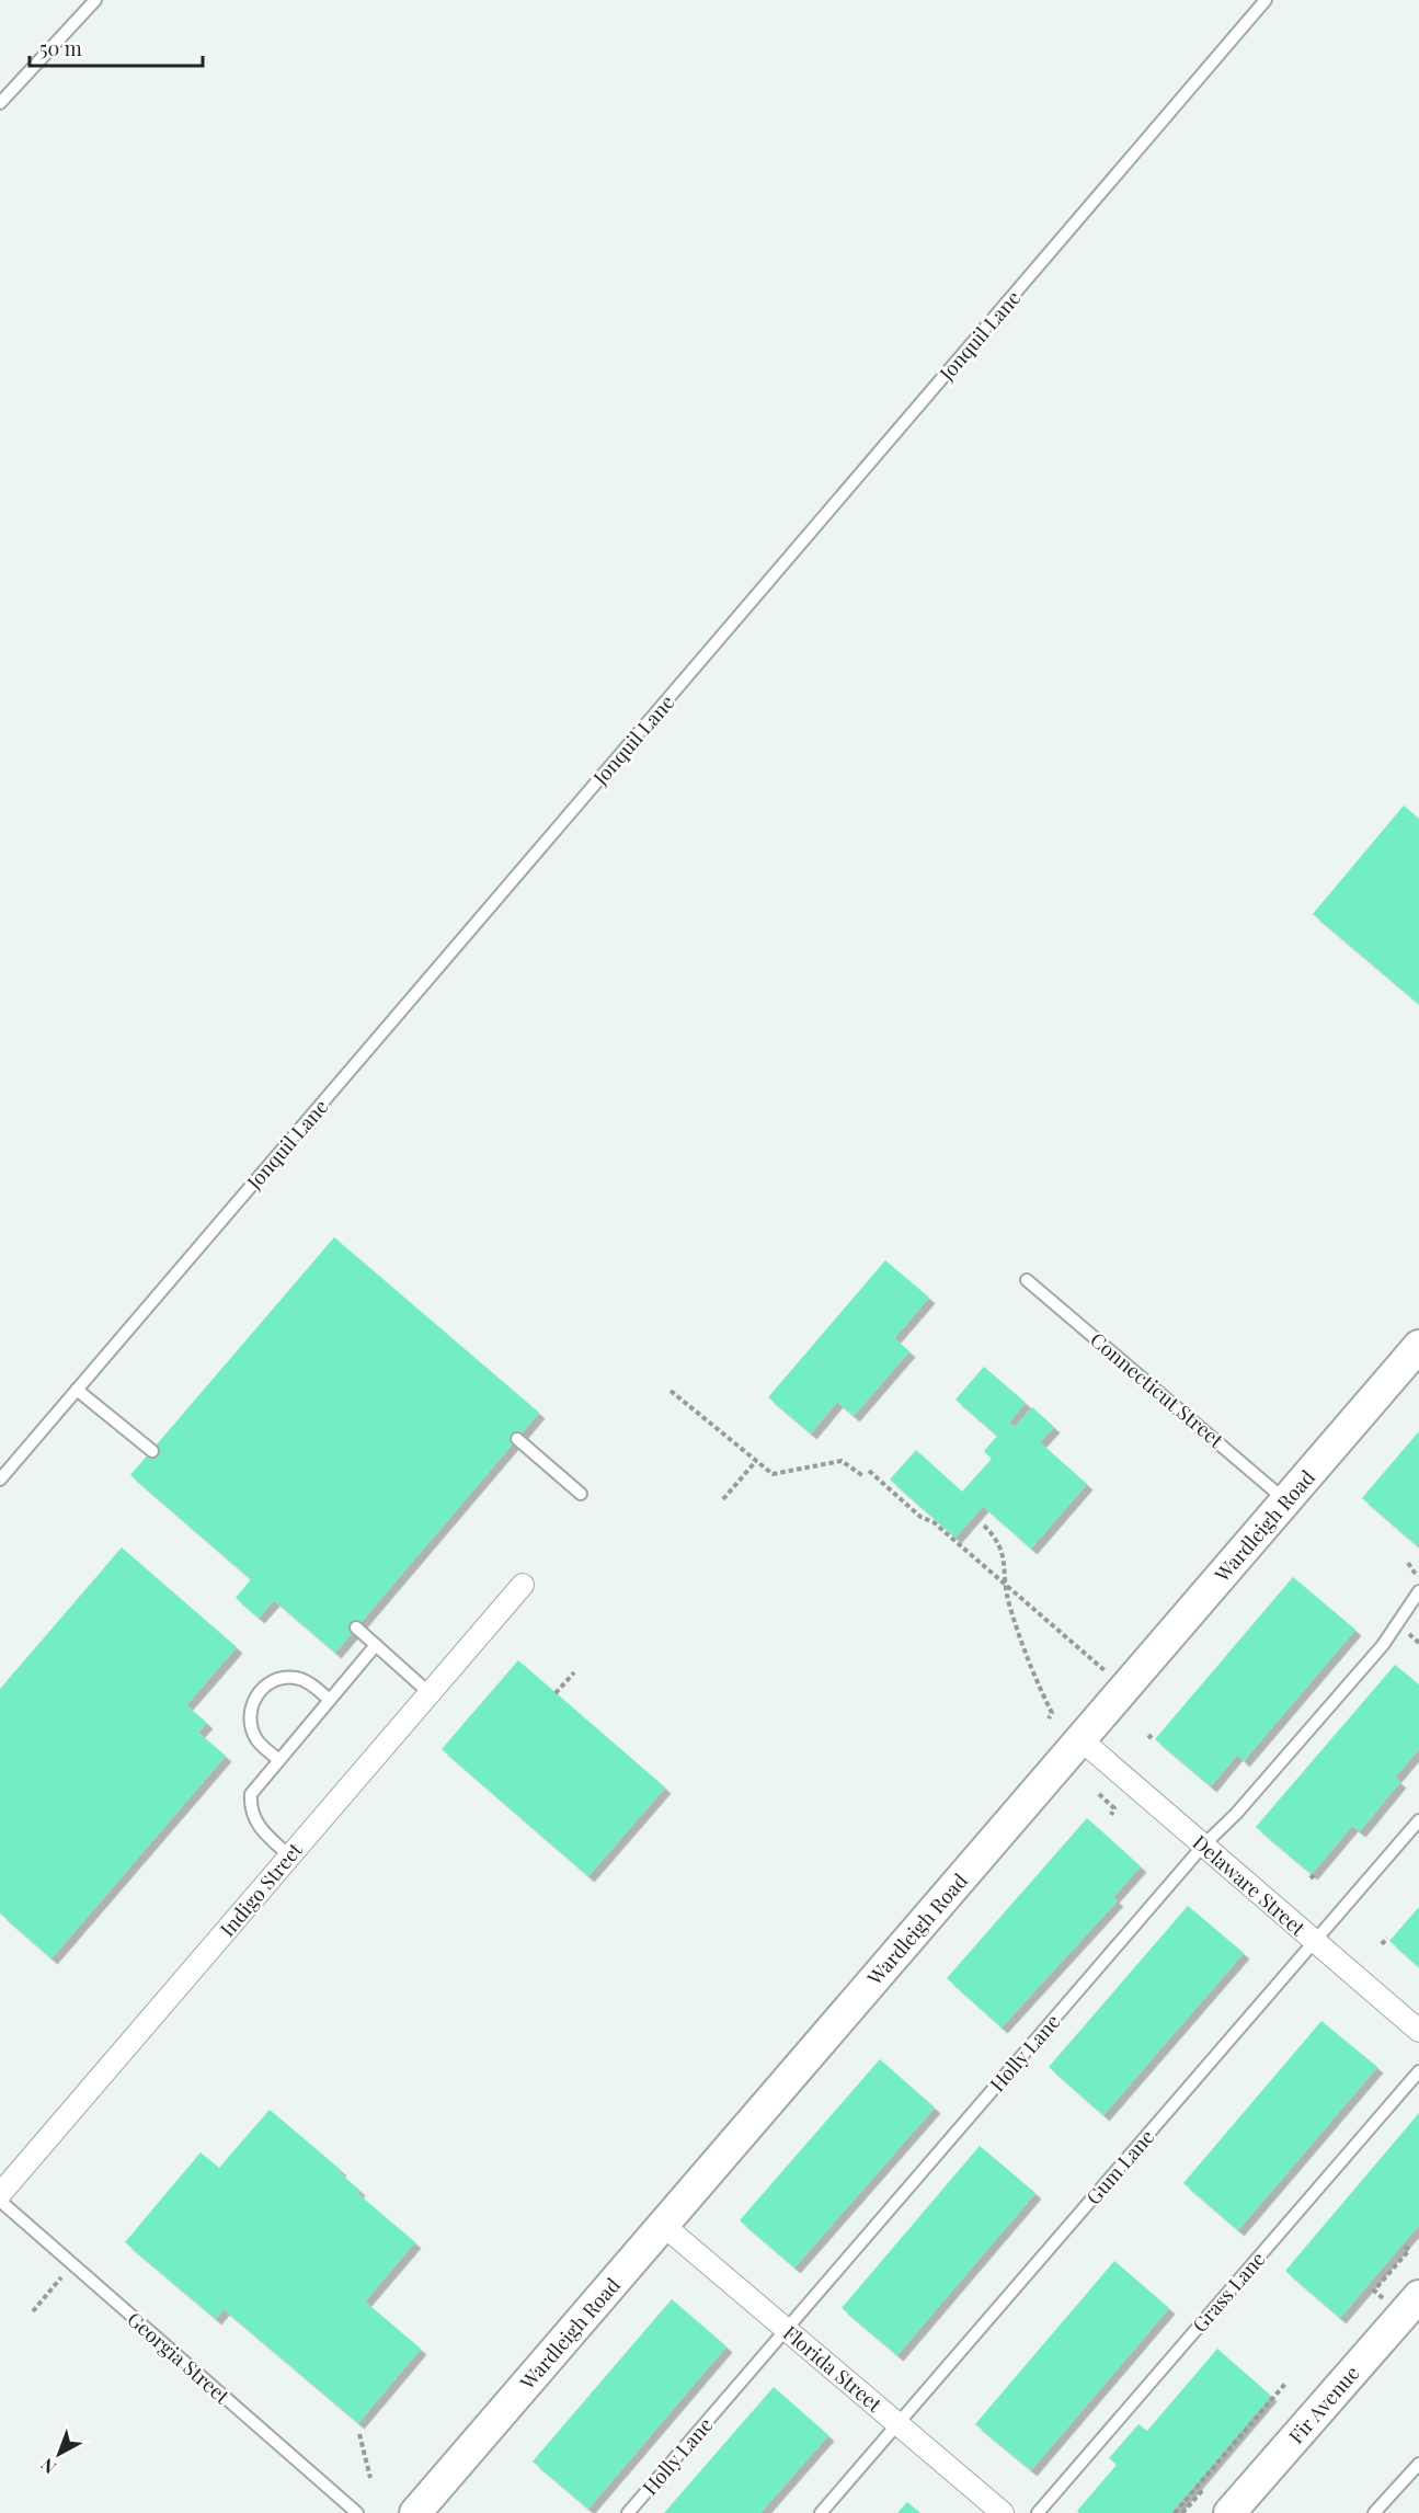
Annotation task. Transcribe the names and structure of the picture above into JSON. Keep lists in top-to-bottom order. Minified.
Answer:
{"streets":{"main road":["Wardleigh Road","Fir Avenue"],"street":["Delaware Street","Indigo Street","Florida Street"],"lane":["Jonquil Lane","Connecticut Street","Holly Lane","Gum Lane","Grass Lane","Georgia Street"]},"crossings":[["Connecticut Street","Wardleigh Road"],["Wardleigh Road","Delaware Street"],["Wardleigh Road","Florida Street"],["Delaware Street","Holly Lane"],["Delaware Street","Gum Lane"],["Holly Lane","Florida Street"],["Gum Lane","Florida Street"]],"scale_bar":"50 m","north":"bottom left"}
